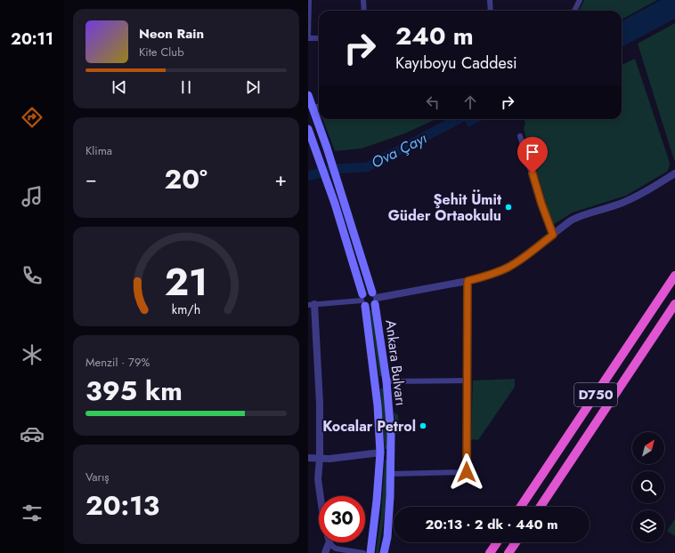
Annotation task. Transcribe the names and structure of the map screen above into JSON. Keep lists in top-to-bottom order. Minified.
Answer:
{"streets":{"highway":["D750"],"main road":["Ankara Bulvarı"]},"water":["Ova Çayı"],"places":["Şehit Ümit Güder Ortaokulu","Kocalar Petrol"],"north":"top right","page":{"tabs":"20:11","turn":["240 m","Kayıboyu Caddesi"],"song":["Neon Rain","Kite Club"],"tile":["Klima",["Menzil · 79%","395 km"],["Varış","20:13"]],"heat":["−","20°","+"],"limit":"30","trip":"20:13 · 2 dk · 440 m","gauge":["21","km/h"]}}
